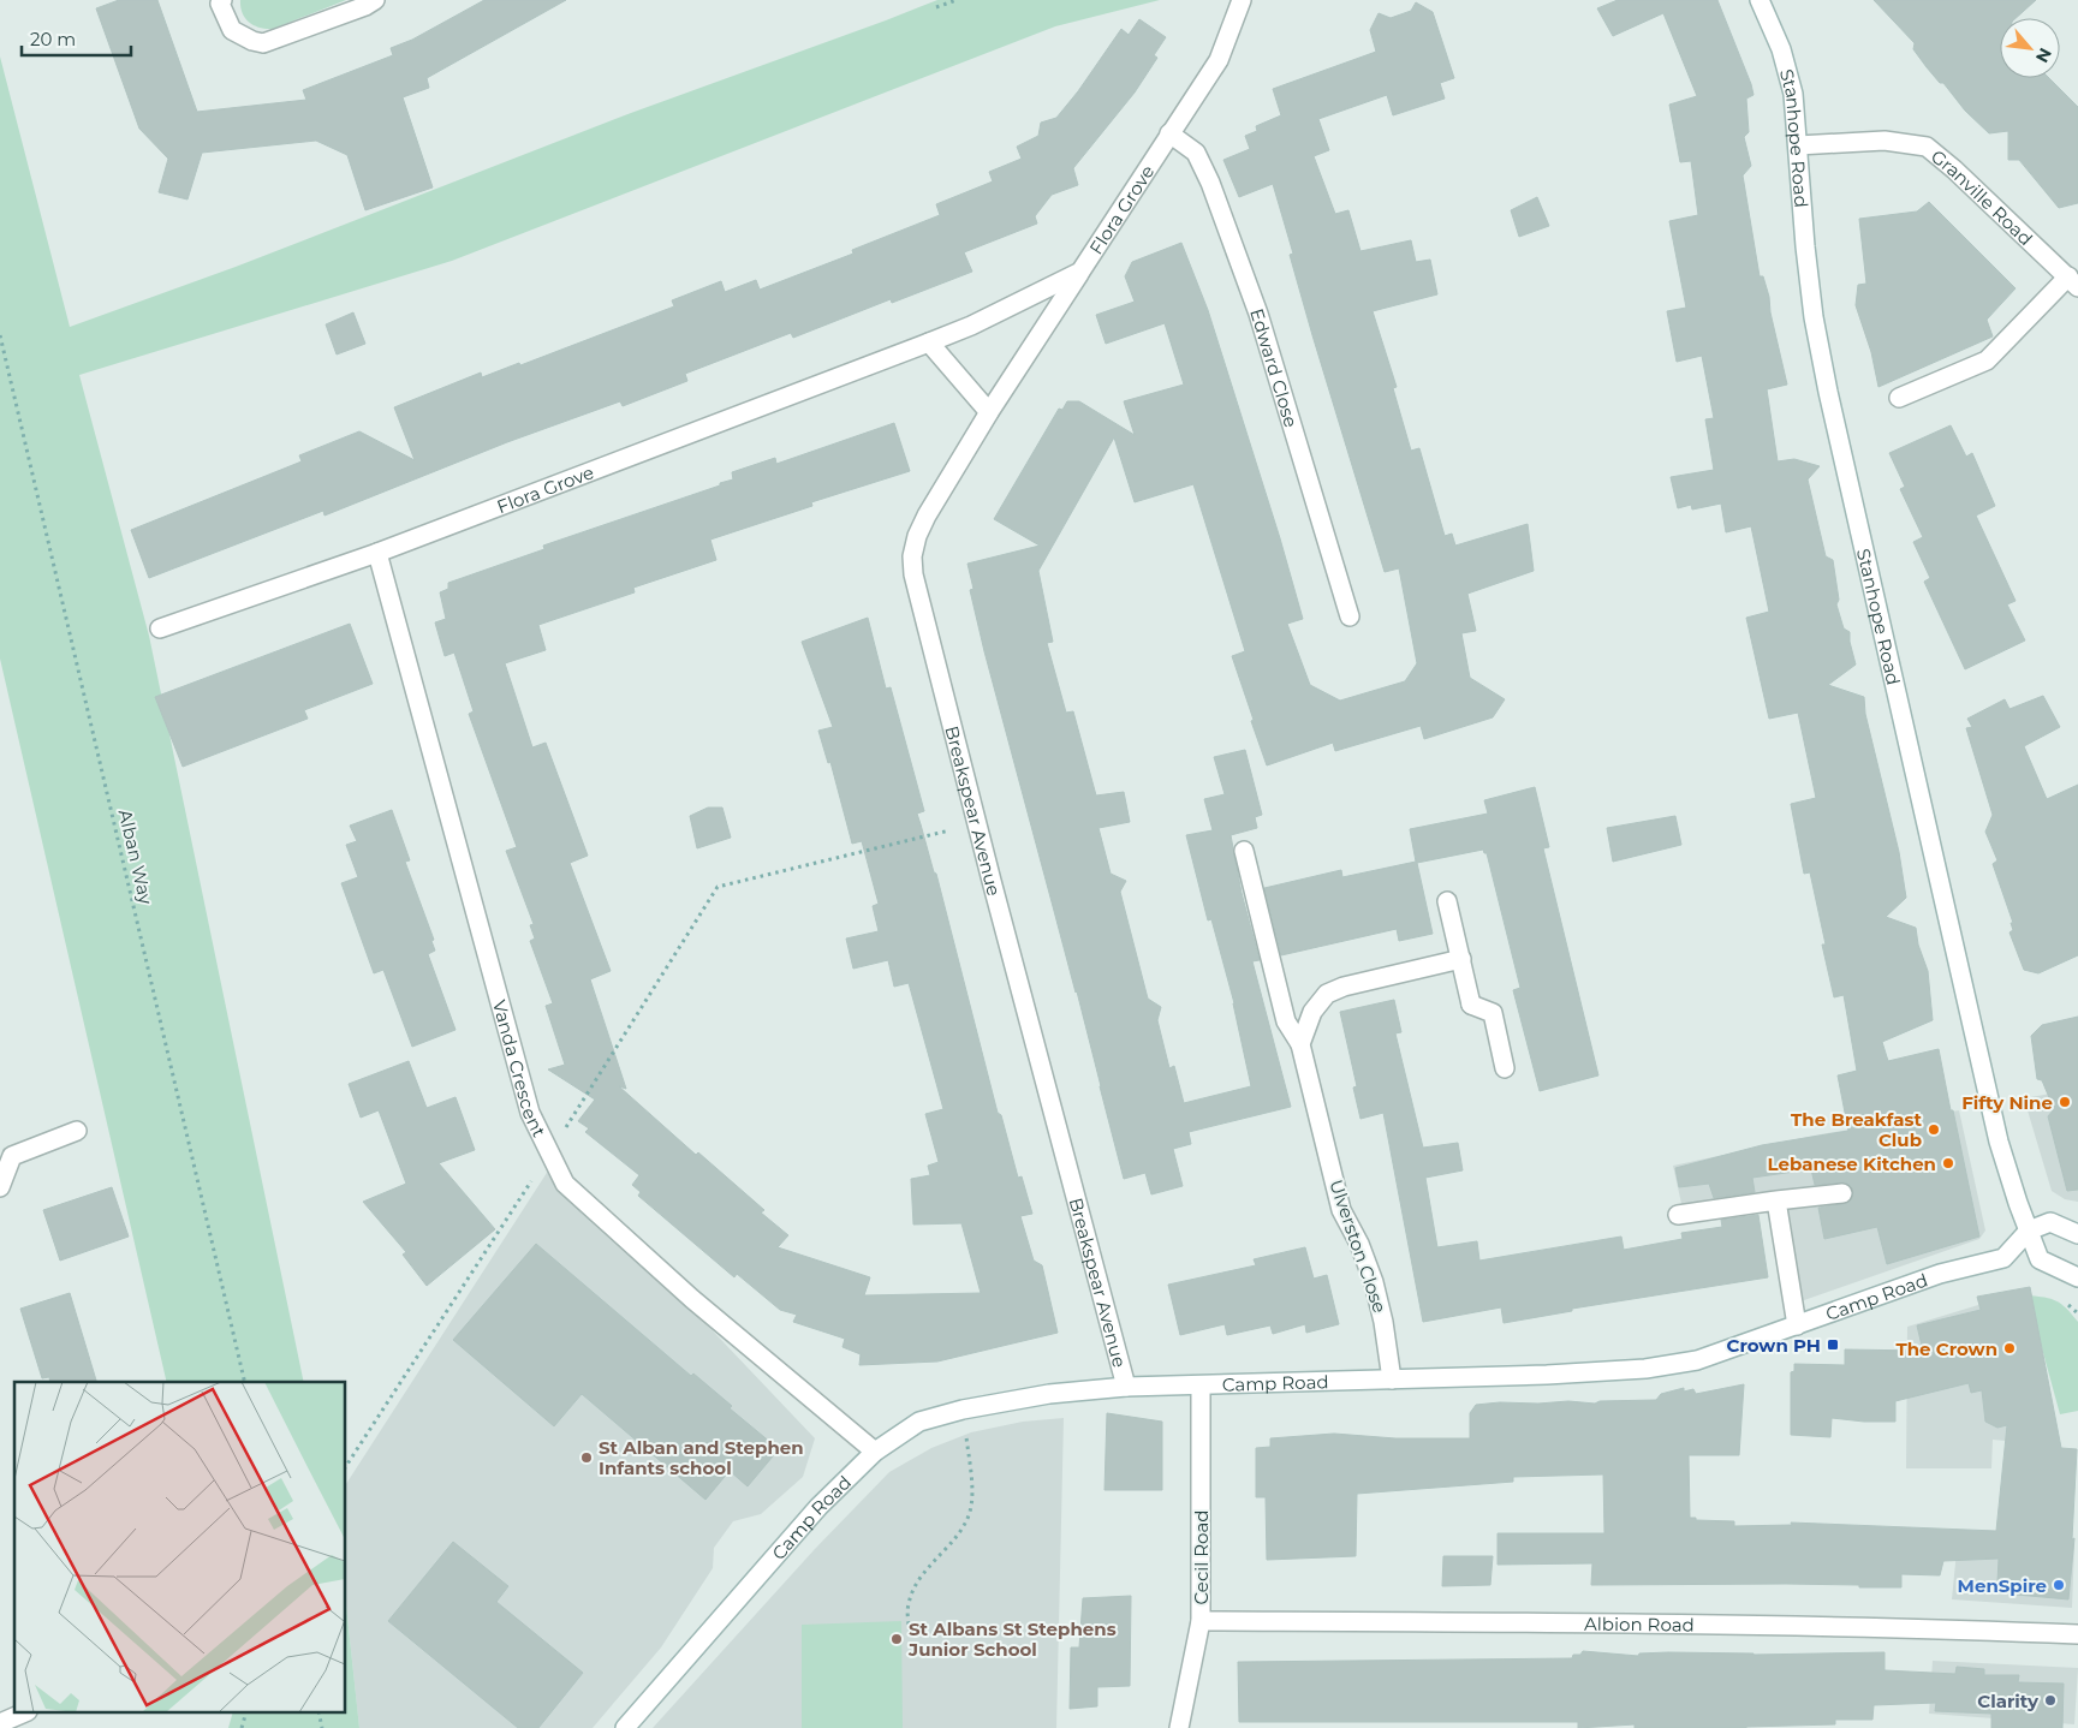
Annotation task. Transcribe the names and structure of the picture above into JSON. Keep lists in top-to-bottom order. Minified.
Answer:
{"streets":{"street":["Stanhope Road","Granville Road","Flora Grove","Edward Close","Breakspear Avenue","Vanda Crescent","Ulverston Close","Camp Road","Cecil Road","Albion Road"],"path":["Alban Way"]},"crossings":[["Stanhope Road","Granville Road"],["Stanhope Road","Camp Road"],["Flora Grove","Edward Close"],["Flora Grove","Breakspear Avenue"],["Flora Grove","Vanda Crescent"],["Breakspear Avenue","Camp Road"],["Vanda Crescent","Camp Road"],["Ulverston Close","Camp Road"],["Camp Road","Cecil Road"],["Cecil Road","Albion Road"]],"places":{"other":["Fifty Nine","The Breakfast Club","Lebanese Kitchen","The Crown","St Alban and Stephen Infants school","MenSpire","St Albans St Stephens Junior School","Clarity"],"transit":["Crown PH"]},"scale_bar":"20 m","north":"bottom right"}
